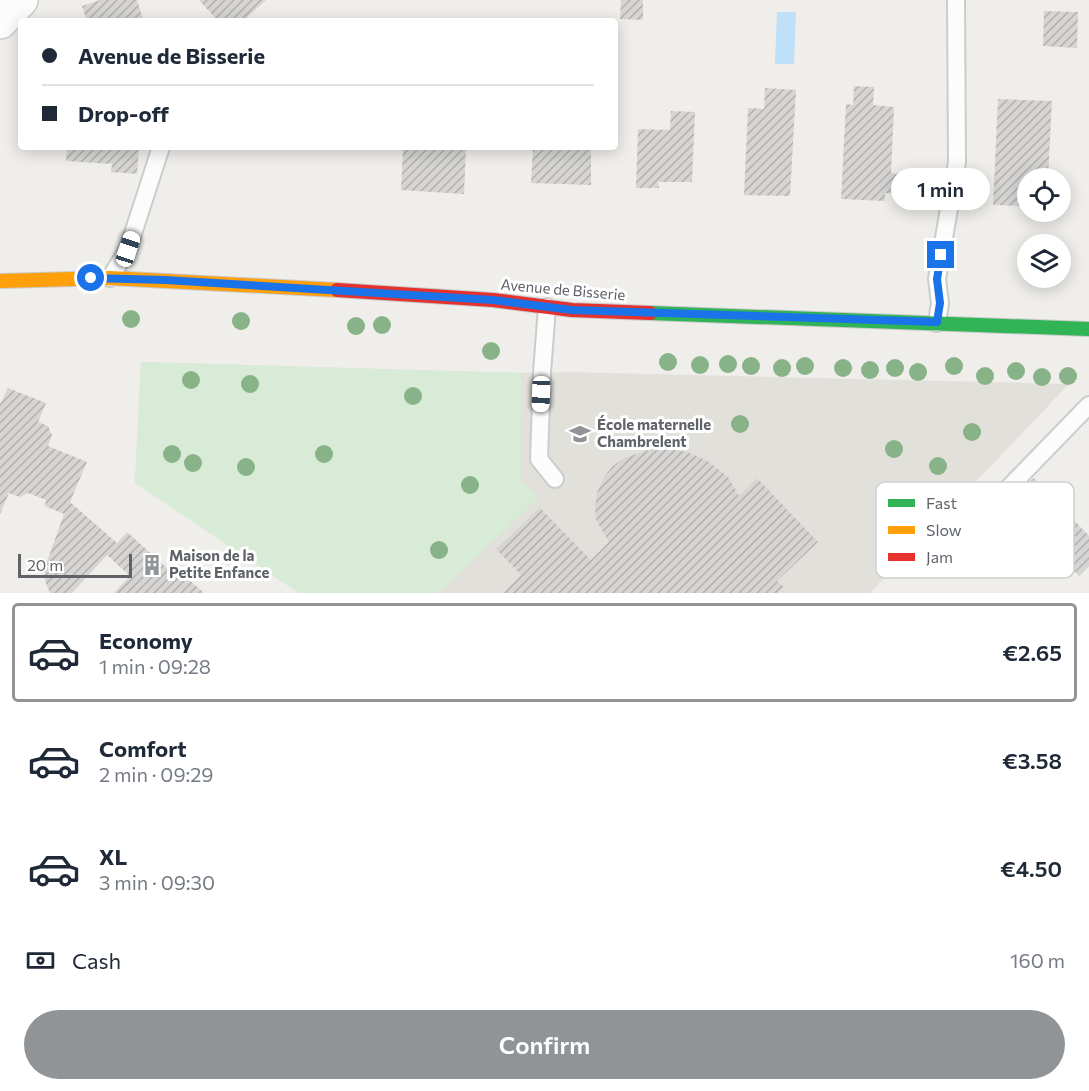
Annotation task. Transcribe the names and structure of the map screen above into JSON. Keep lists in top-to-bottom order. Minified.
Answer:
{"streets":{"street":["Avenue de Bisserie"]},"places":{"school or university":["École maternelle Chambrelent"],"building":["Maison de la Petite Enfance"]},"legend":["Fast","Slow","Jam"],"scale_bar":"20 m","page":{"banner":["Avenue de Bisserie","Drop-off"],"bubble":"1 min","scale":"20 m","list":[{"name":"Economy","note":"1 min · 09:28","value":"€2.65"},{"name":"Comfort","note":"2 min · 09:29","value":"€3.58"},{"name":"XL","note":"3 min · 09:30","value":"€4.50"}],"pay":["Cash","160 m"],"buttons":"Confirm"}}
